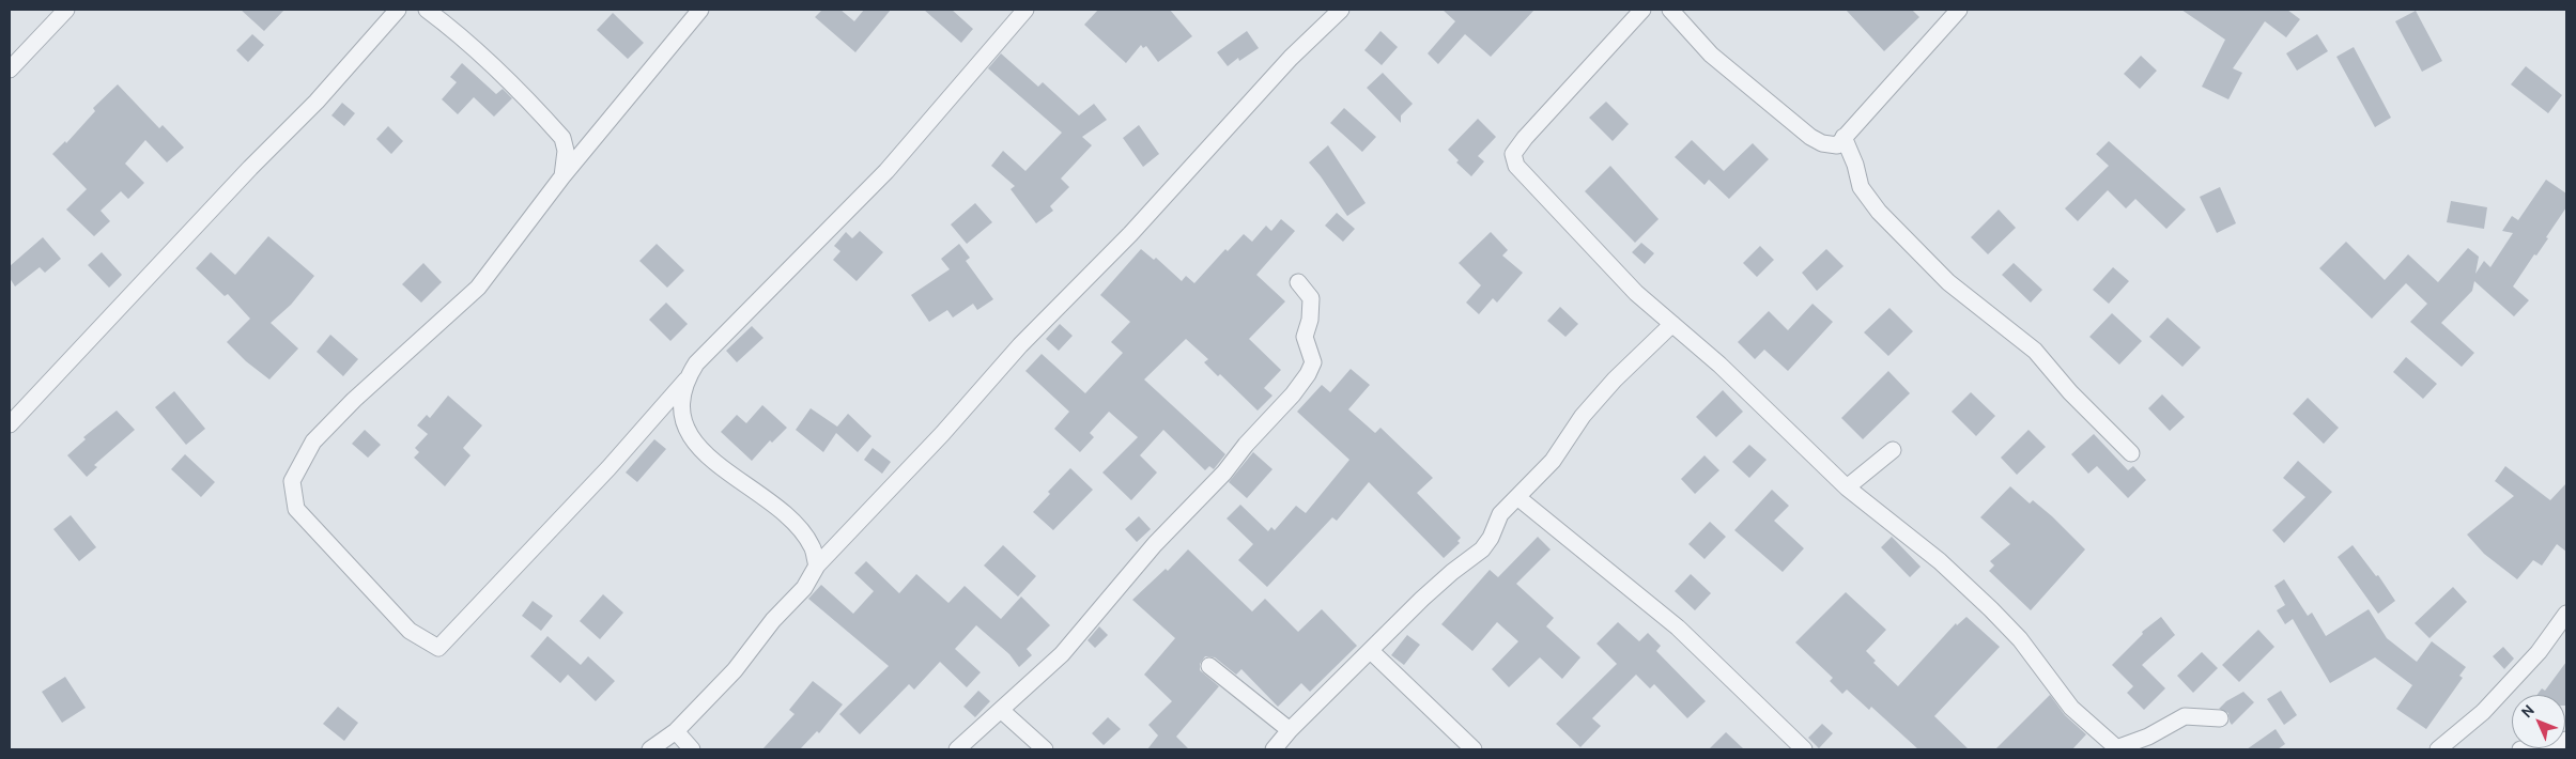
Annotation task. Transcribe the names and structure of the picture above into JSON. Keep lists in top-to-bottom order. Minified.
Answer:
{"north":"top left"}
